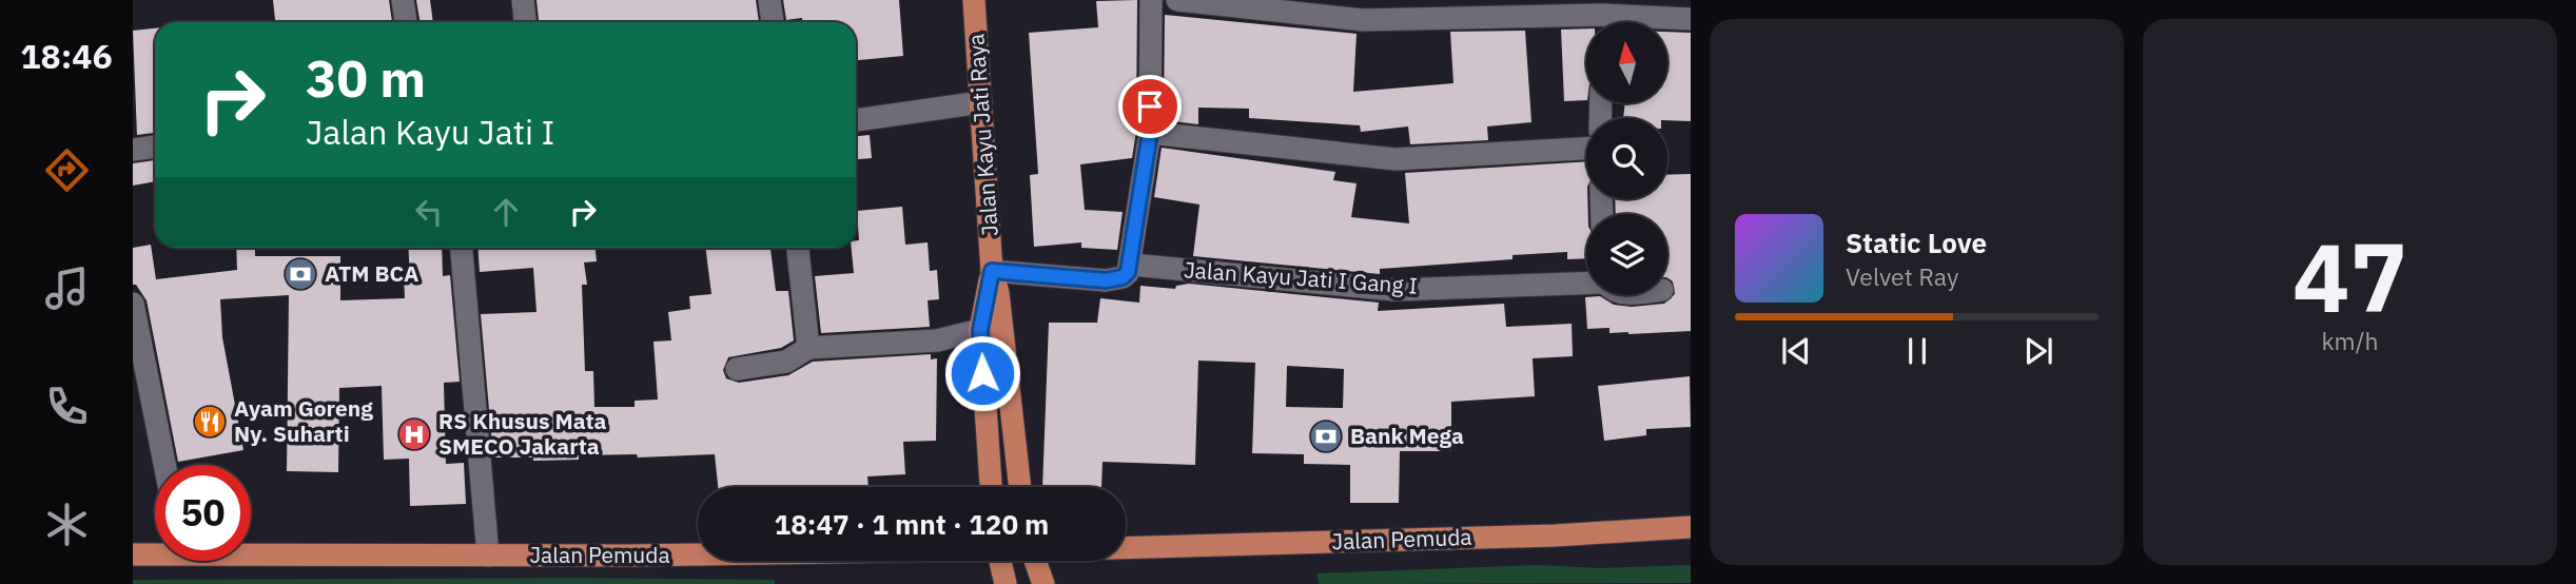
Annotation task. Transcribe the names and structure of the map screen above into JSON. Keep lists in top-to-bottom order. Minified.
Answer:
{"streets":{"main road":["Jalan Kayu Jati Raya","Jalan Pemuda"],"street":["Jalan Kayu Jati I Gang I"]},"places":{"bank":["ATM BCA","Bank Mega"],"restaurant":["Ayam Goreng Ny. Suharti"],"hospital":["RS Khusus Mata SMECO Jakarta"]},"north":"top","page":{"tabs":"18:46","tile":["47","km/h"],"turn":["30 m","Jalan Kayu Jati I"],"song":["Static Love","Velvet Ray"],"limit":"50","trip":"18:47 · 1 mnt · 120 m"}}
